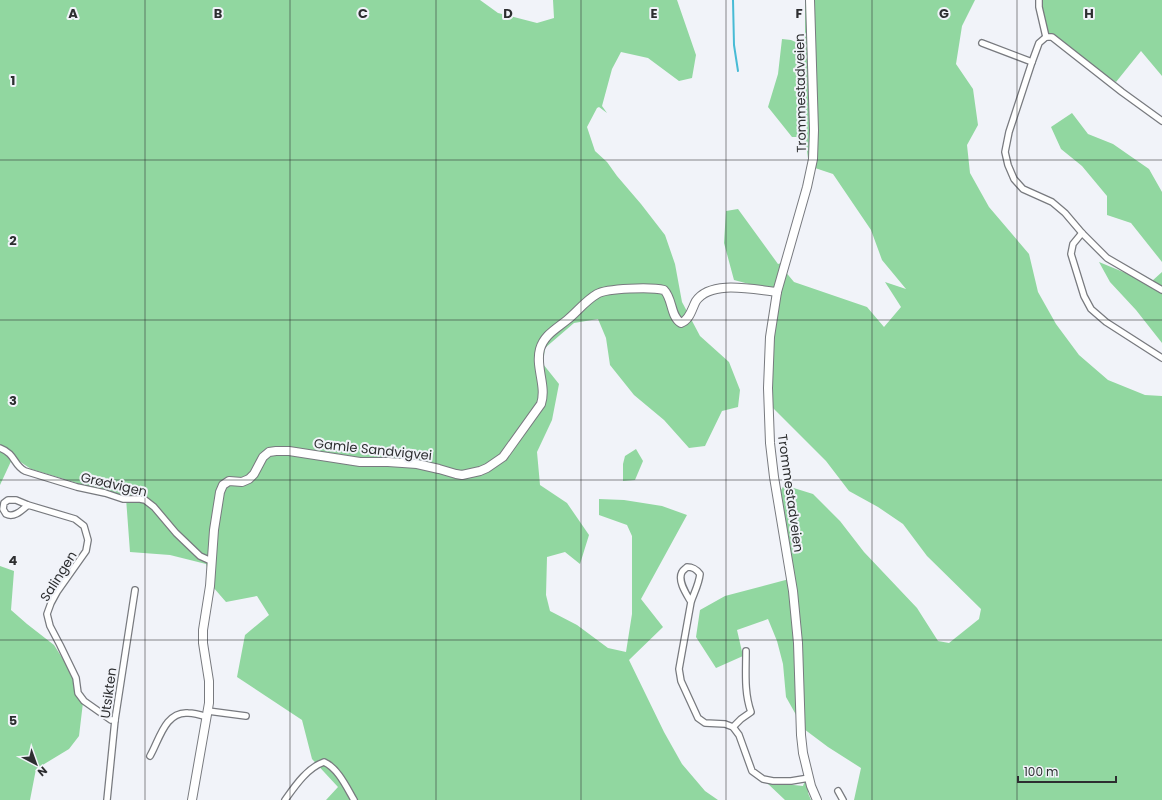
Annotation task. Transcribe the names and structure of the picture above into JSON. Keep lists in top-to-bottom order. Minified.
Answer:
{"streets":{"street":["Trommestadveien","Gamle Sandvigvei","Grødvigen","Salingen","Utsikten"]},"crossings":[["Trommestadveien","Gamle Sandvigvei"],["Gamle Sandvigvei","Grødvigen"],["Salingen","Utsikten"]],"scale_bar":"100 m","north":"bottom right","grid":{"columns":["A","B","C","D","E","F","G","H"],"rows":["1","2","3","4","5"]}}
